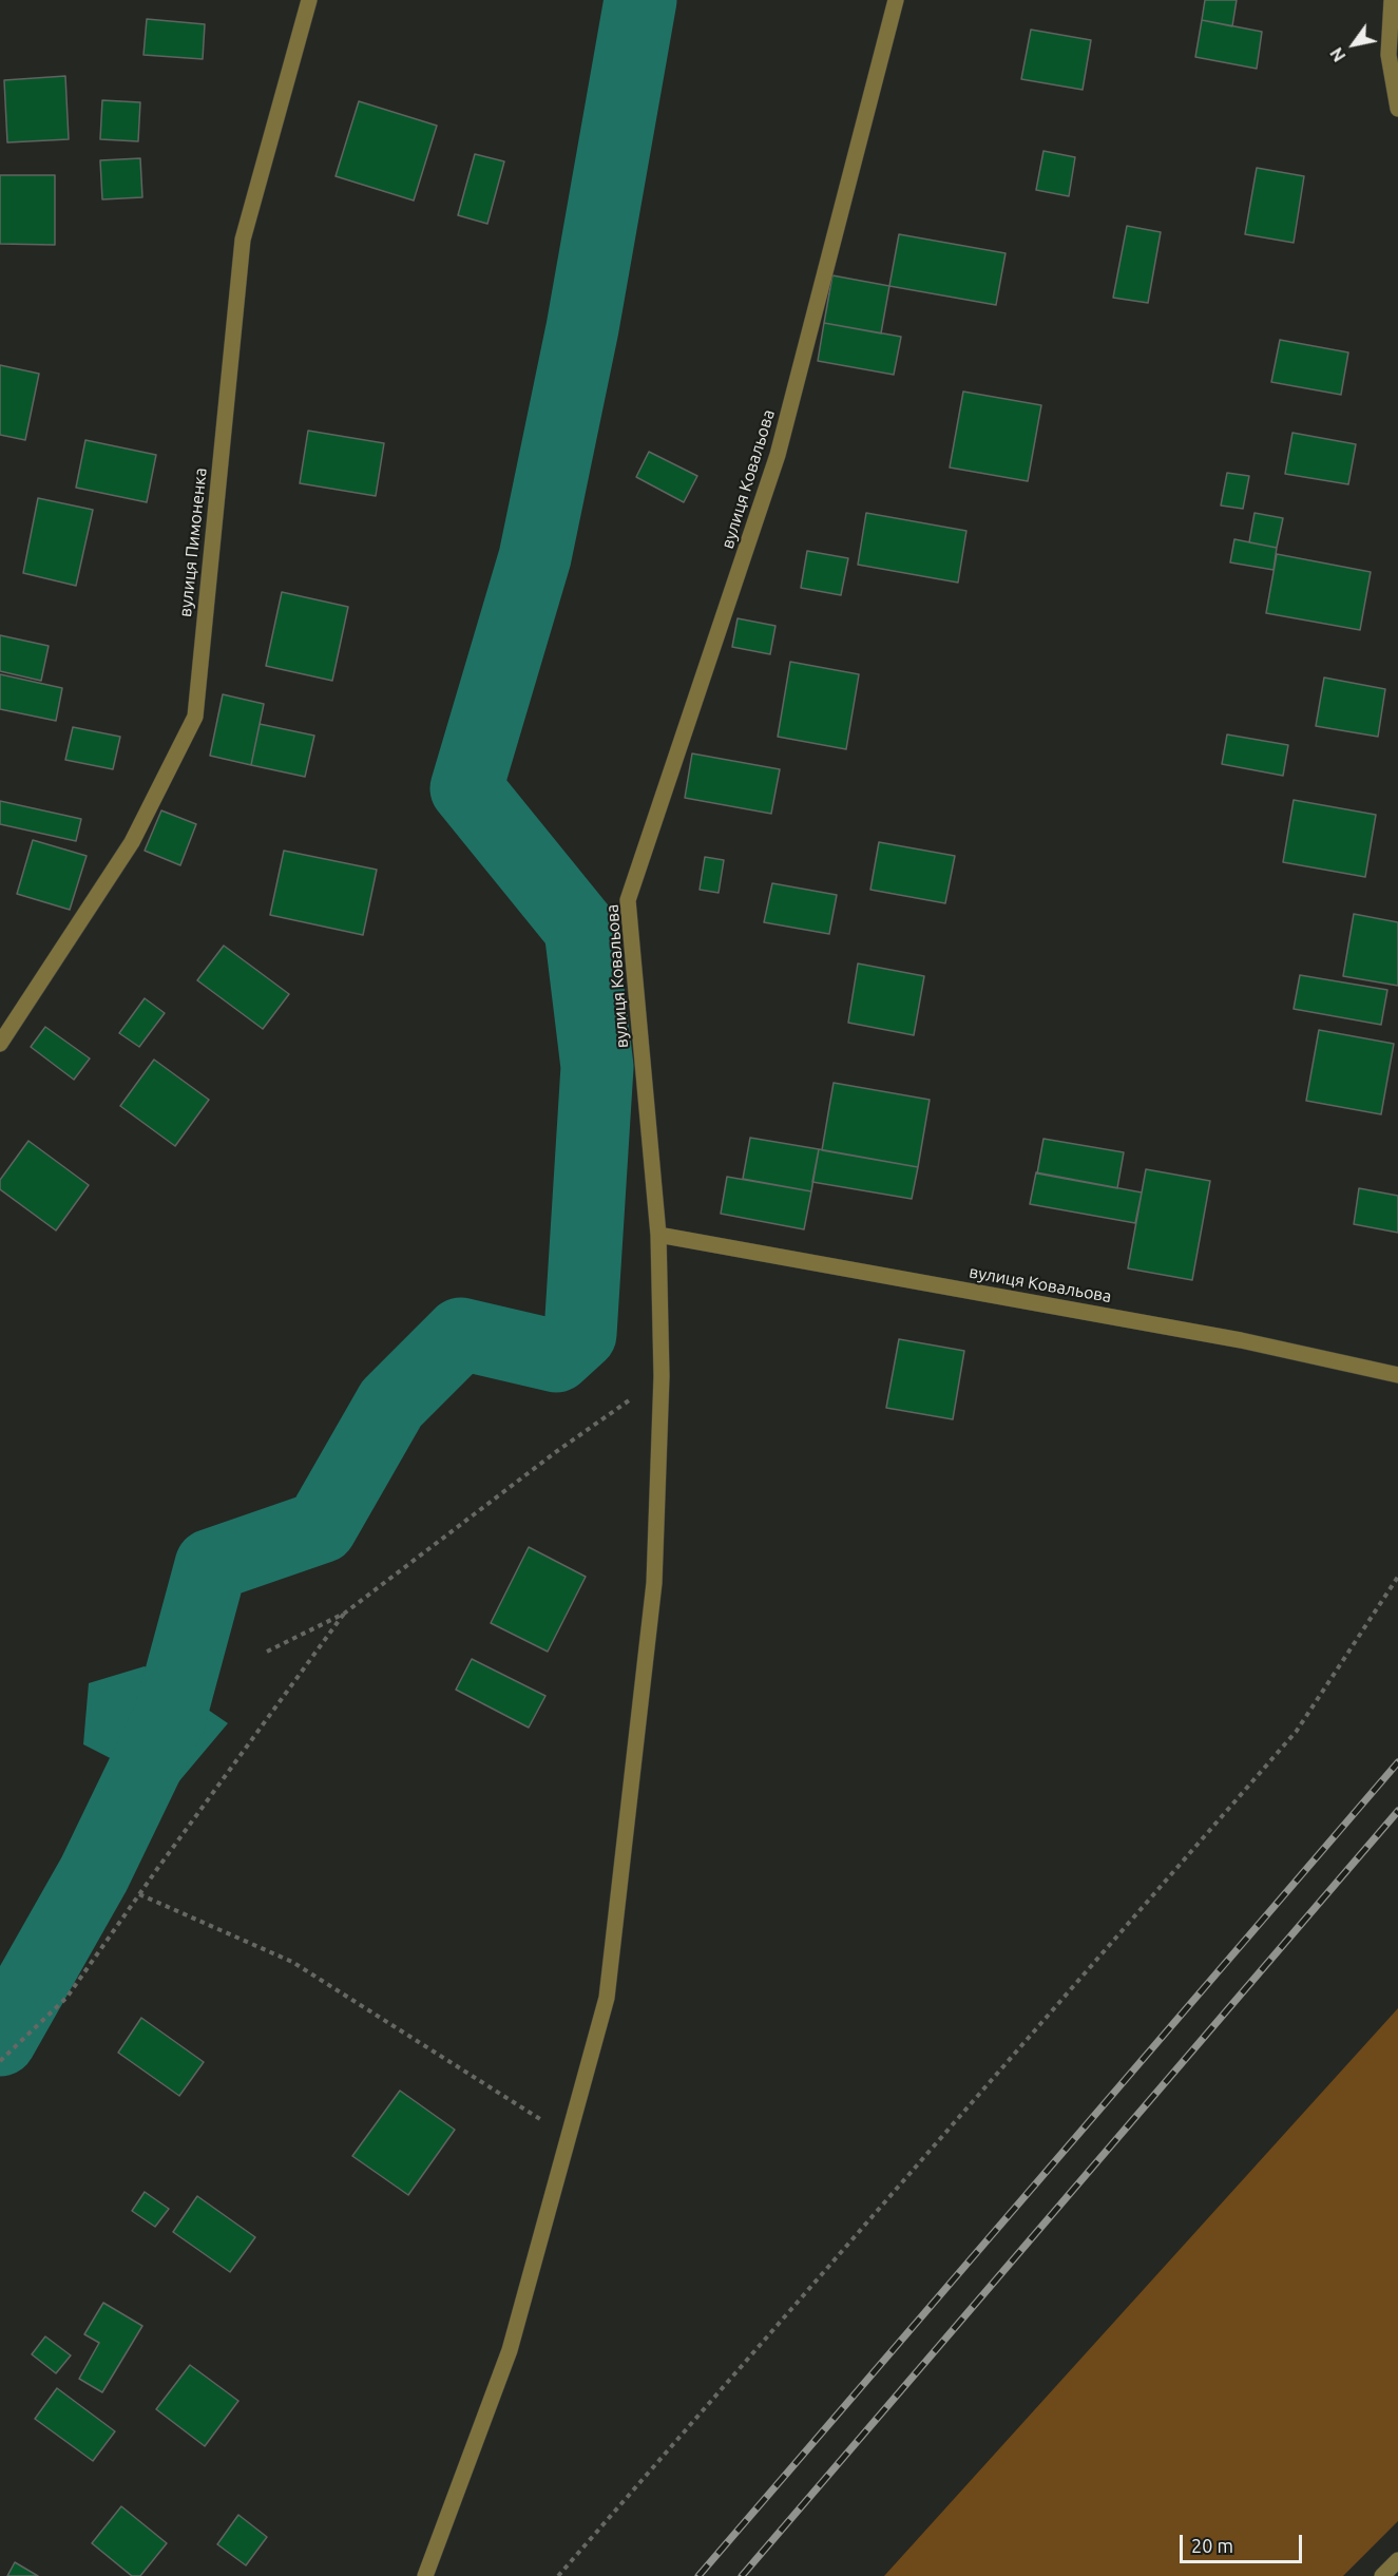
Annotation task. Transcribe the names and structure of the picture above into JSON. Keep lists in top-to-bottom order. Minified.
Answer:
{"streets":{"street":["вулиця Ковальова","вулиця Пимоненка"]},"scale_bar":"20 m","north":"bottom left"}
